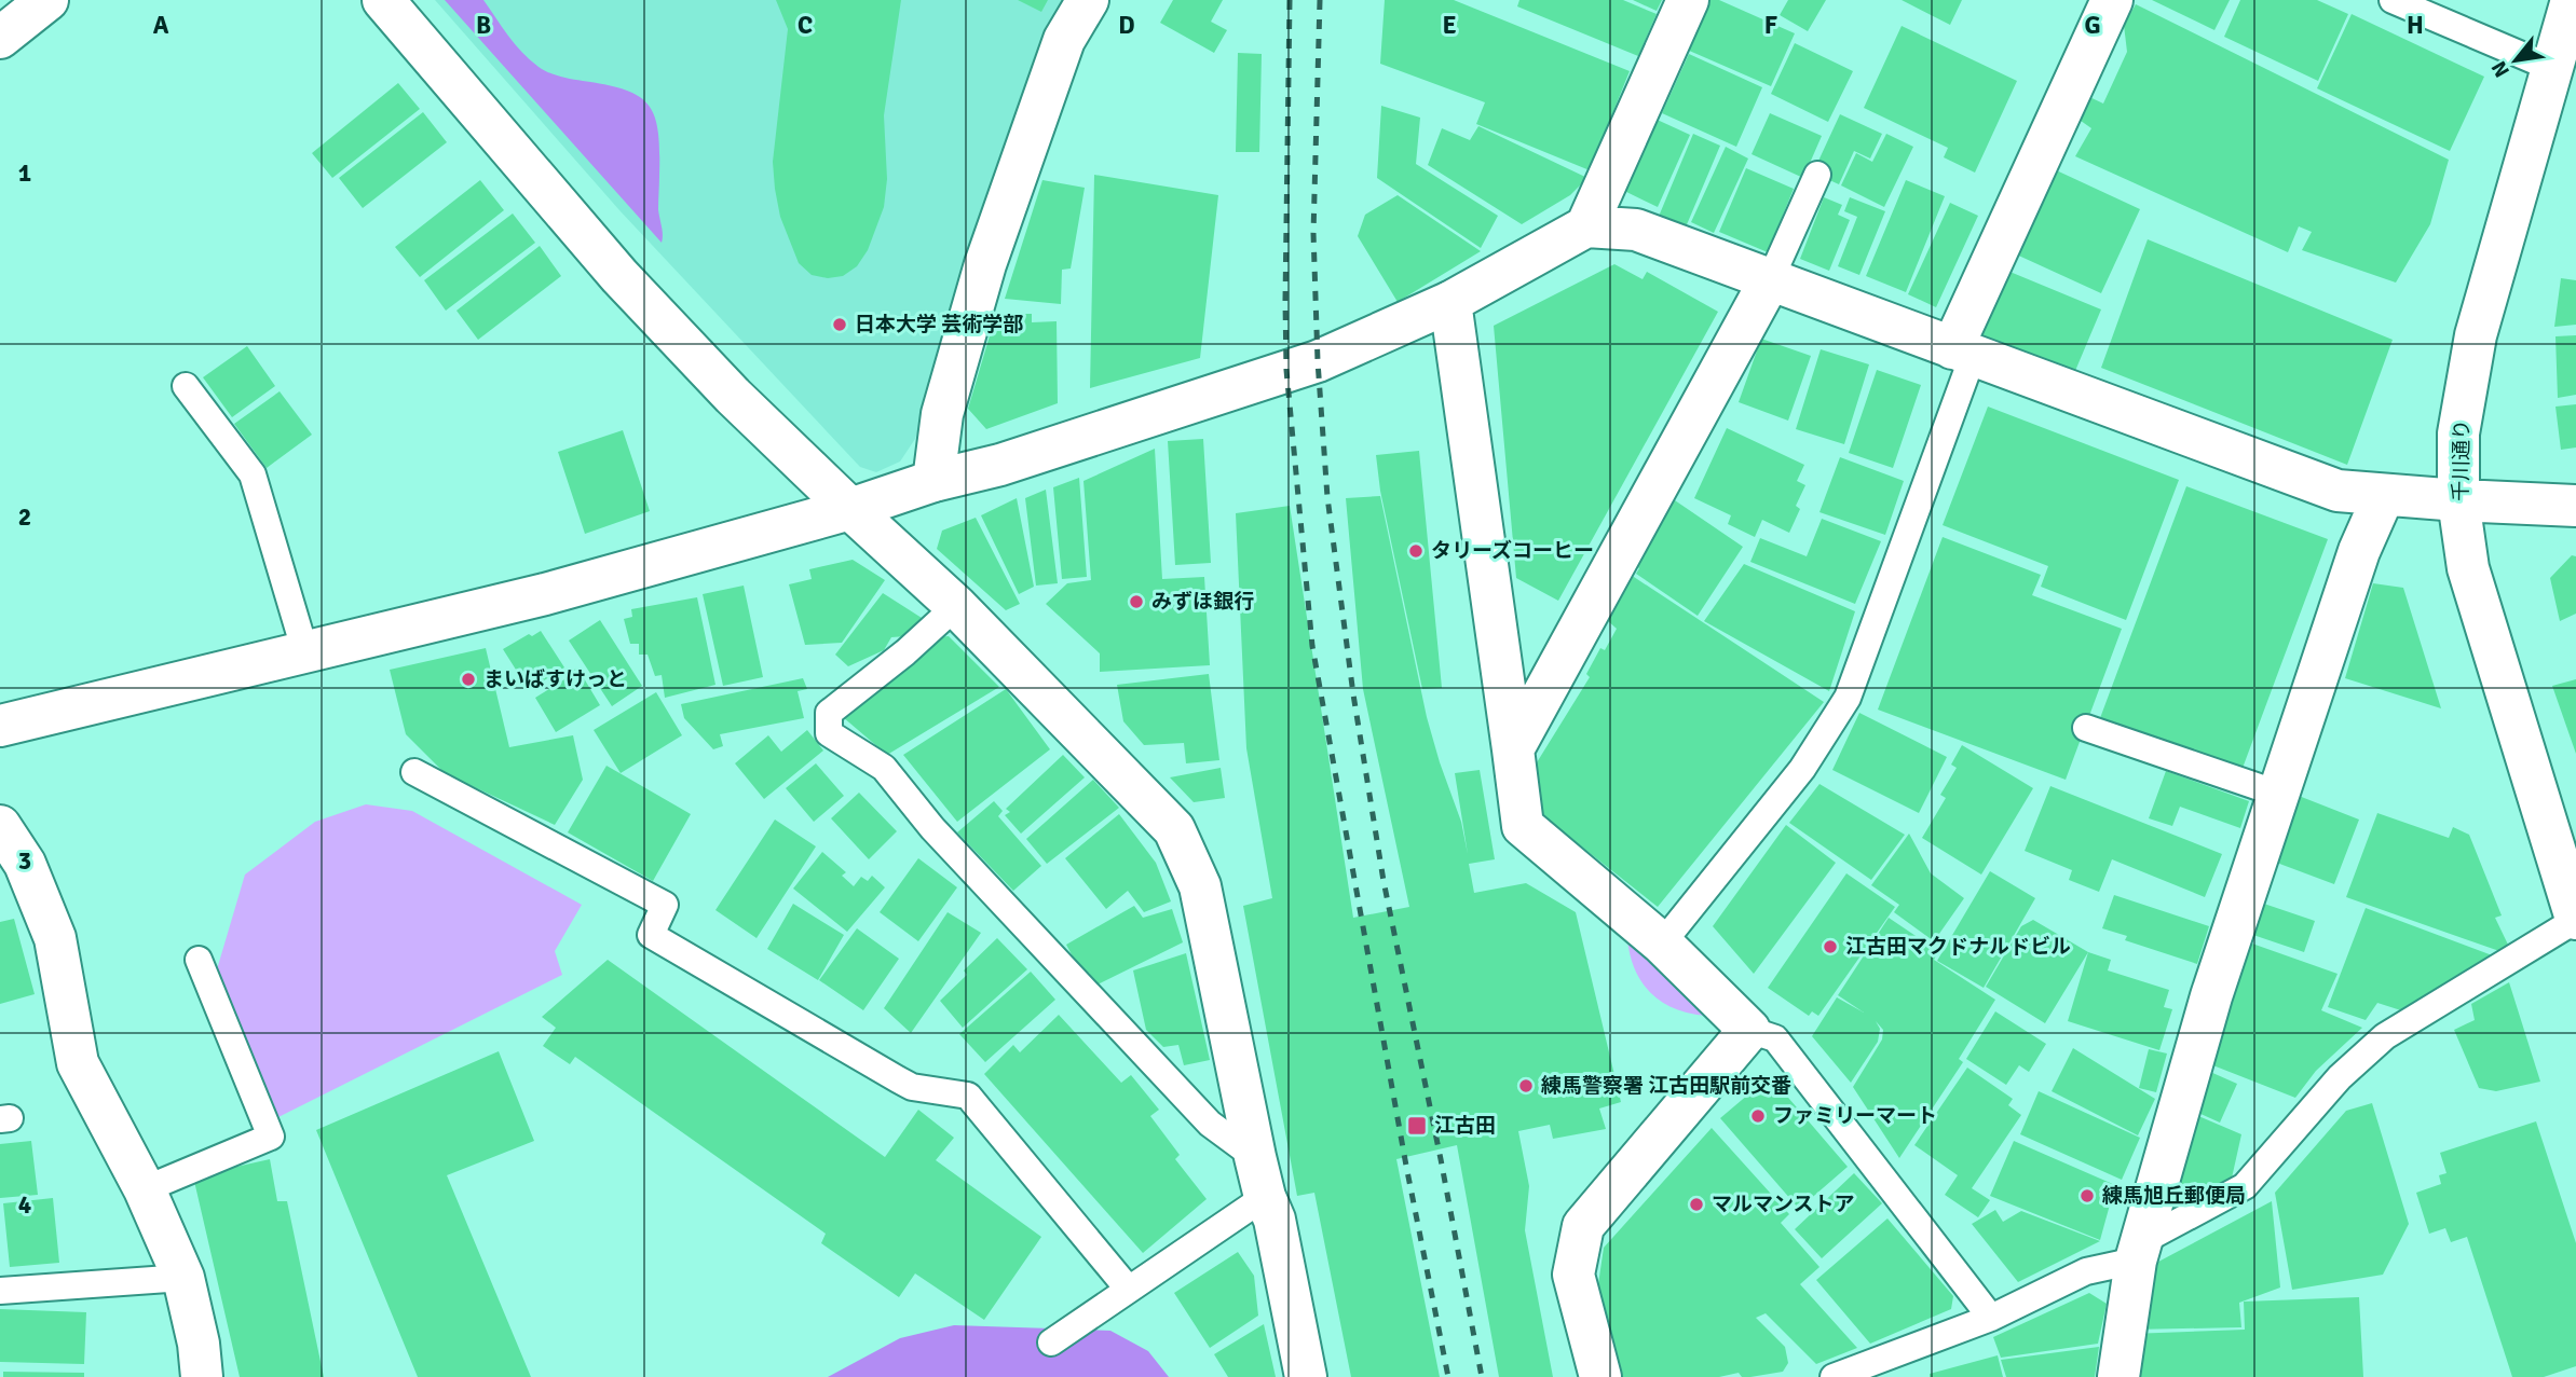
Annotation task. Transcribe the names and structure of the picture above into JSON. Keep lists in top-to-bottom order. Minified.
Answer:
{"streets":{"street":["千川通り"]},"places":{"other":["日本大学 芸術学部","タリーズコーヒー","みずほ銀行","まいばすけっと","江古田マクドナルドビル","練馬警察署 江古田駅前交番","ファミリーマート","練馬旭丘郵便局","マルマンストア"],"transit":["江古田"]},"north":"bottom left","grid":{"columns":["A","B","C","D","E","F","G","H"],"rows":["1","2","3","4"]}}
